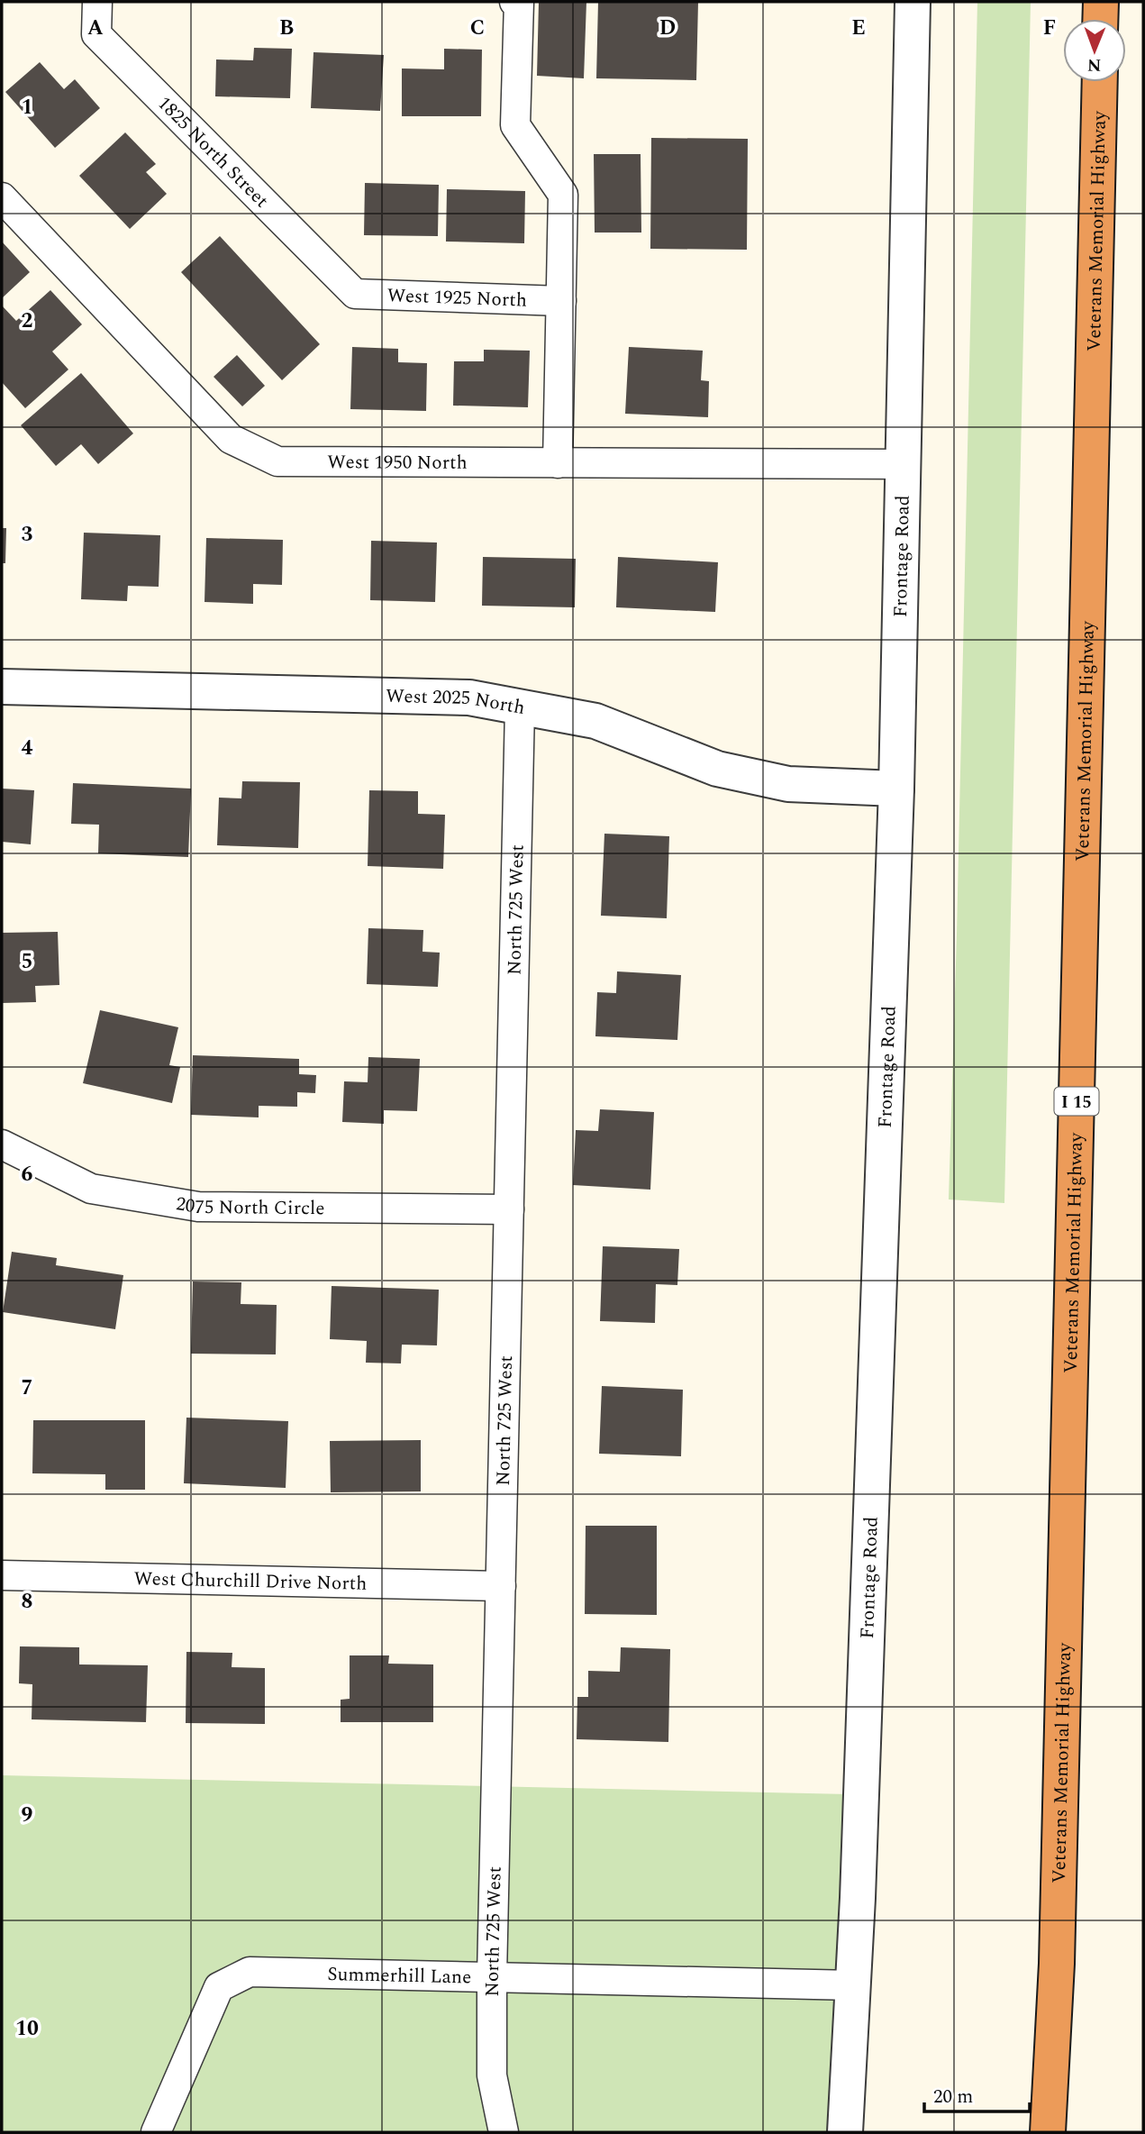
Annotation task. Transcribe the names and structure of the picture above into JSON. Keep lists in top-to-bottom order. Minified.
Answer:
{"streets":{"highway":["Veterans Memorial Highway","I 15"],"street":["1825 North Street","West 1925 North","West 1950 North","Frontage Road","West 2025 North","North 725 West","2075 North Circle","West Churchill Drive North","Summerhill Lane"]},"crossings":[["1825 North Street","West 1925 North"],["West 1950 North","Frontage Road"],["Frontage Road","West 2025 North"],["Frontage Road","Summerhill Lane"],["West 2025 North","North 725 West"],["North 725 West","2075 North Circle"],["North 725 West","West Churchill Drive North"],["North 725 West","Summerhill Lane"]],"scale_bar":"20 m","north":"bottom","grid":{"columns":["A","B","C","D","E","F"],"rows":["1","2","3","4","5","6","7","8","9","10"]}}
